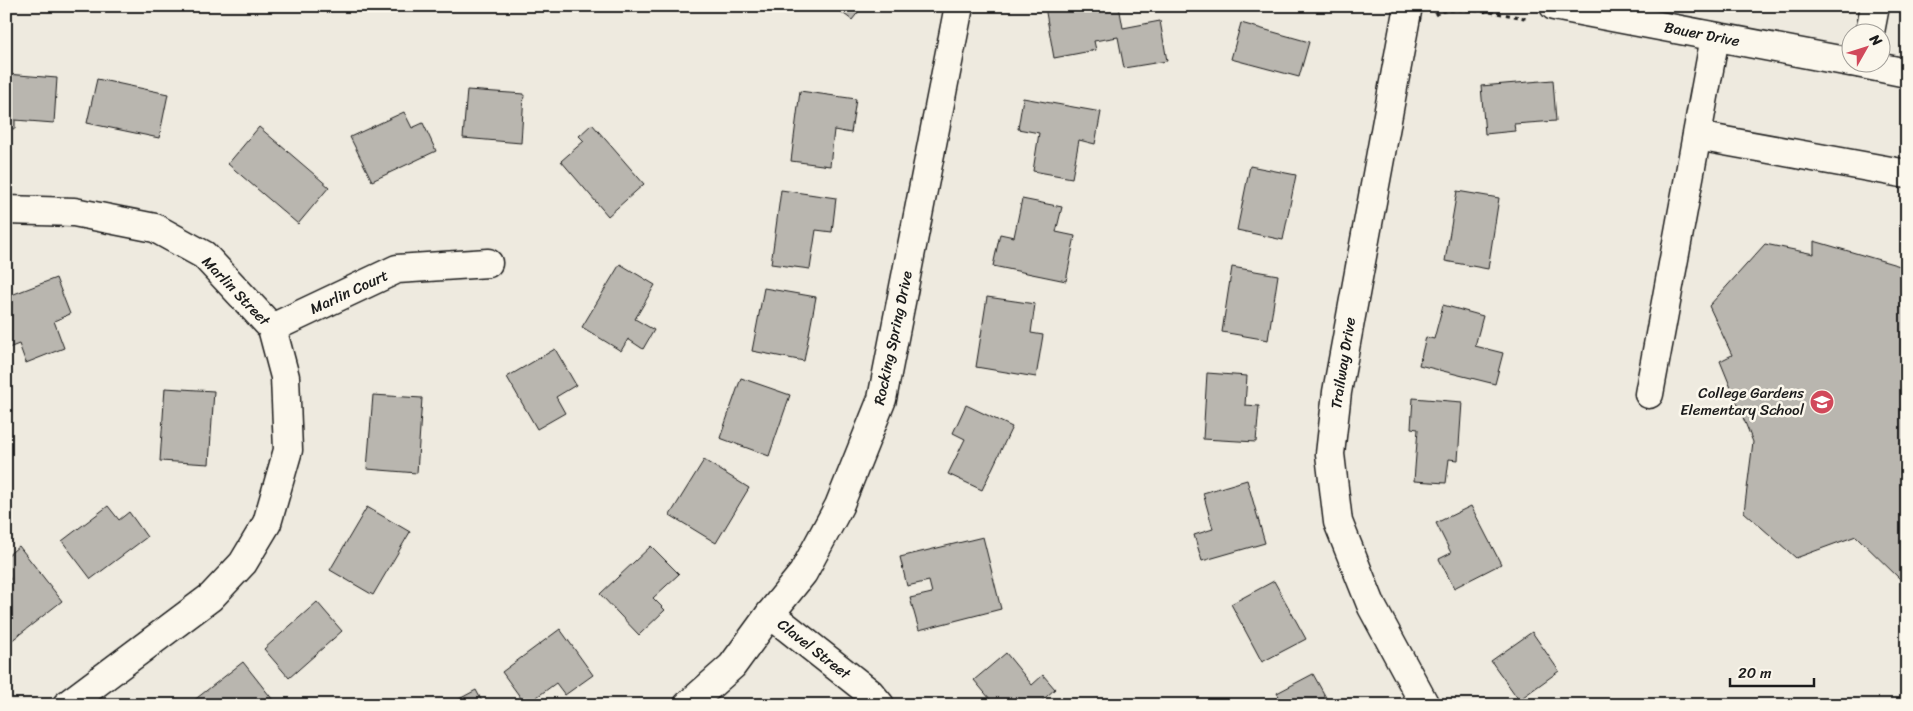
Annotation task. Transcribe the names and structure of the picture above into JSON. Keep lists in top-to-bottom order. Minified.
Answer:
{"streets":{"street":["Bauer Drive","Marlin Street","Marlin Court","Rocking Spring Drive","Trailway Drive","Clavel Street"]},"crossings":[["Marlin Street","Marlin Court"],["Rocking Spring Drive","Clavel Street"]],"places":{"school or university":["College Gardens Elementary School"]},"scale_bar":"20 m","north":"top right"}
